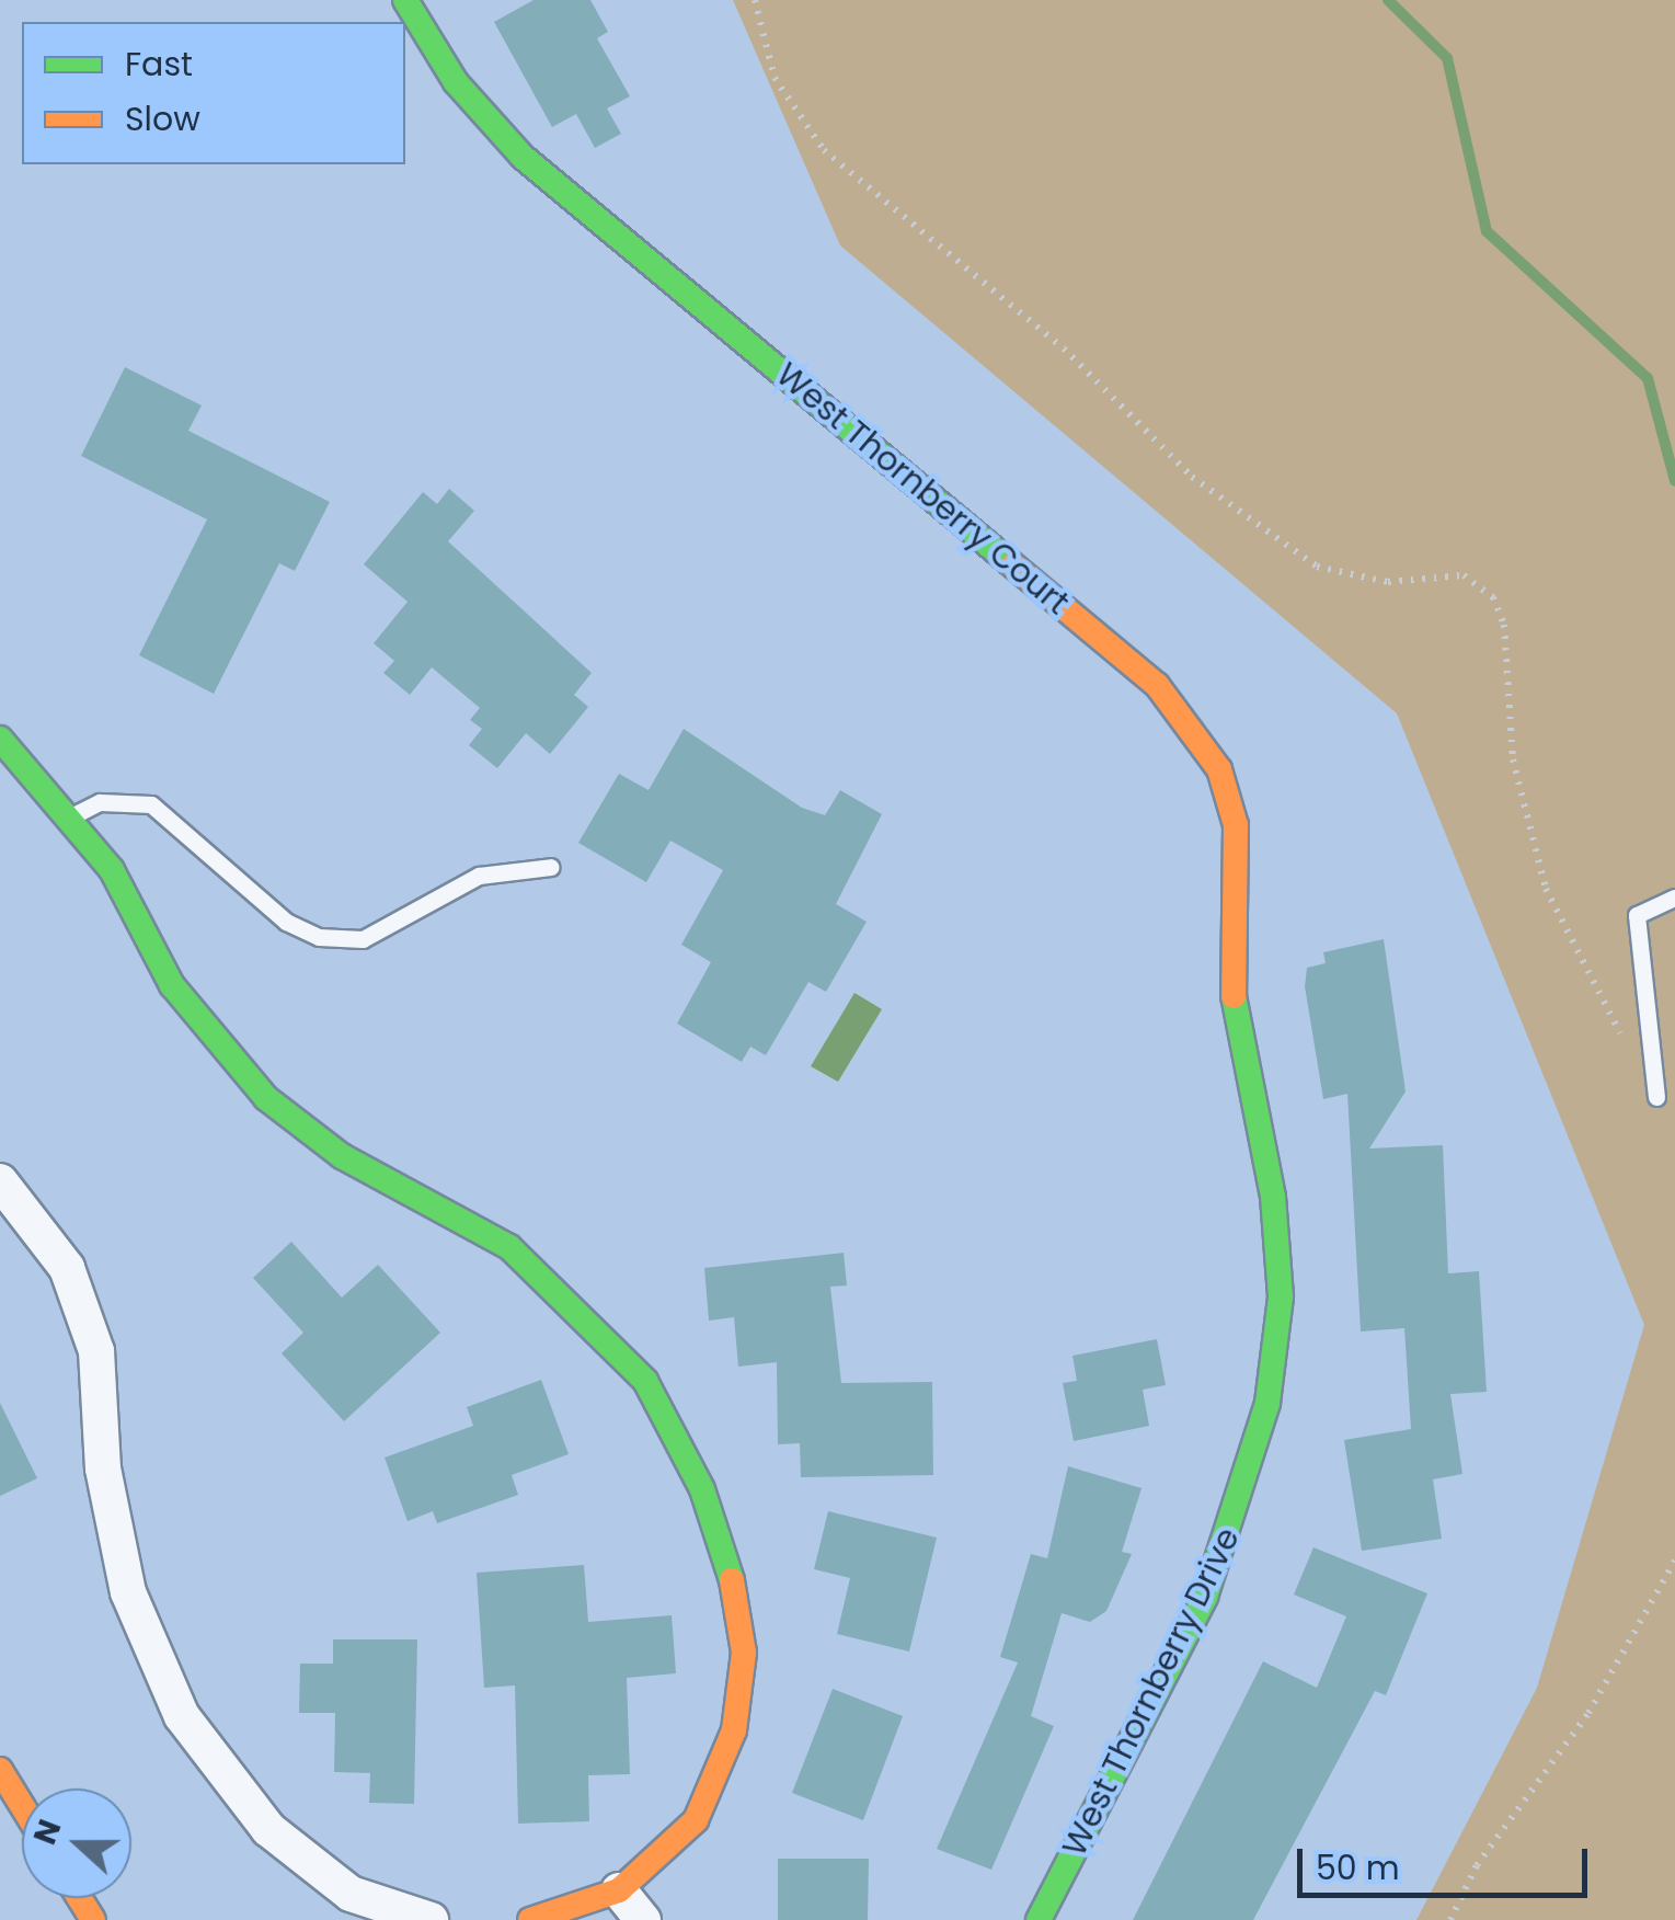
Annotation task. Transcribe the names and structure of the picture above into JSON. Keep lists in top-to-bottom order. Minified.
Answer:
{"streets":{"street":["West Thornberry Court","West Thornberry Drive"]},"crossings":[["West Thornberry Court","West Thornberry Drive"]],"legend":["Fast","Slow"],"scale_bar":"50 m","north":"left"}
